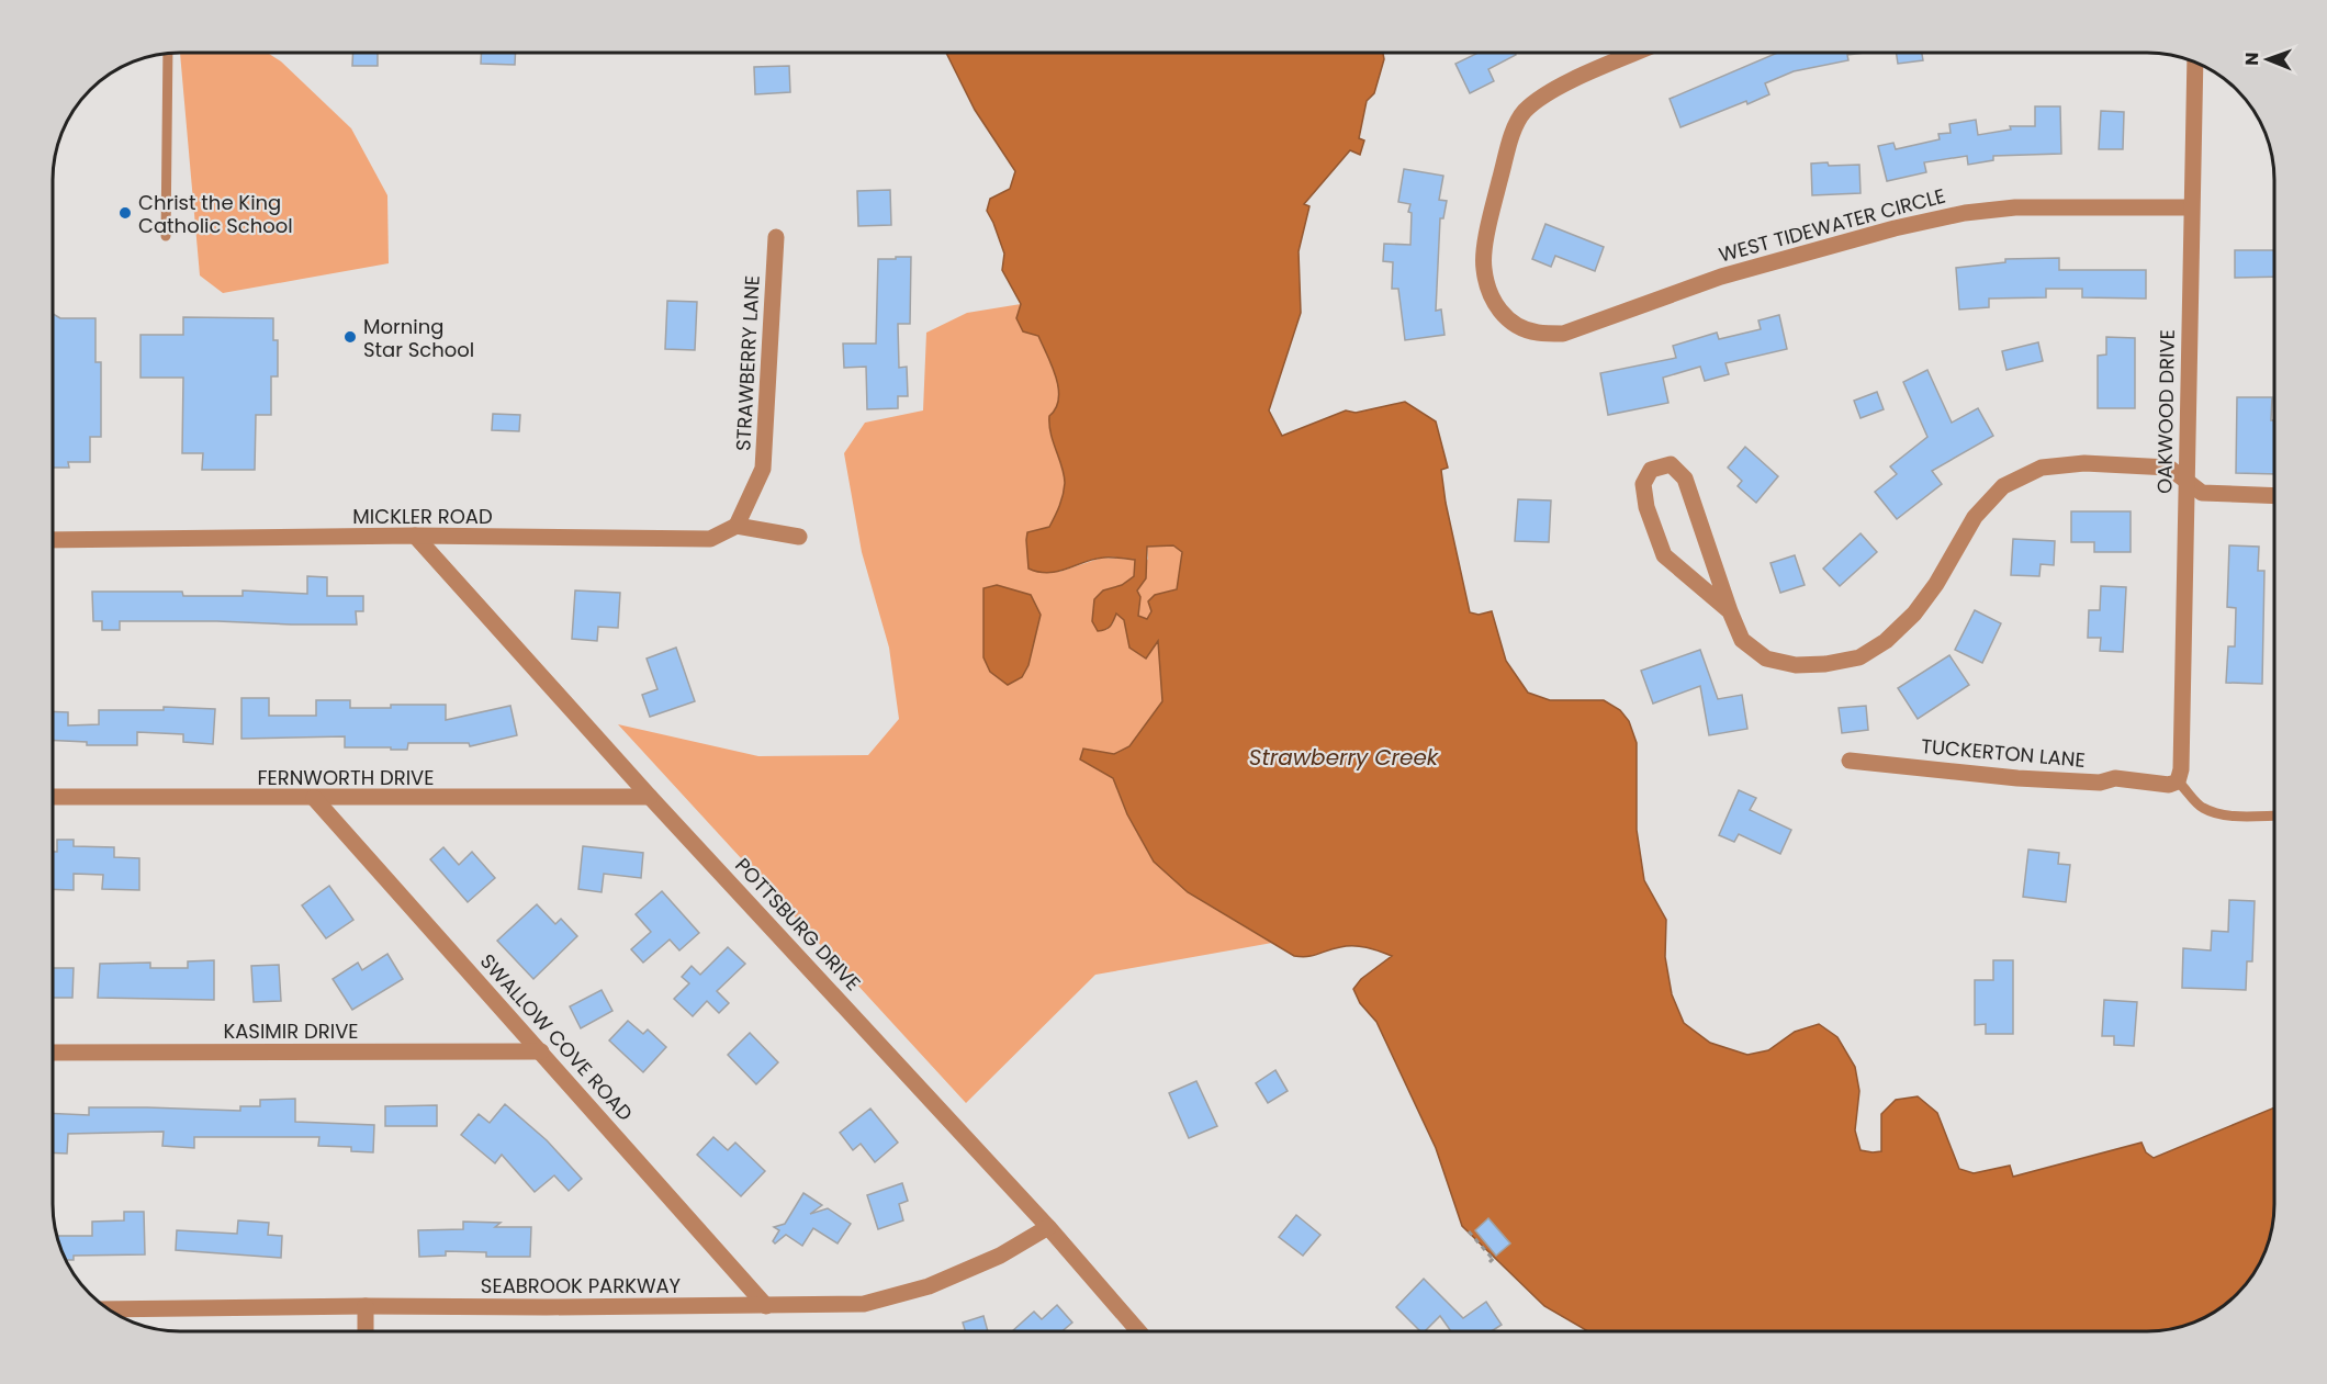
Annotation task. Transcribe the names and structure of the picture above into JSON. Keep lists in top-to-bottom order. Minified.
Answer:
{"streets":{"street":["WEST TIDEWATER CIRCLE","STRAWBERRY LANE","OAKWOOD DRIVE","MICKLER ROAD","TUCKERTON LANE","FERNWORTH DRIVE","POTTSBURG DRIVE","KASIMIR DRIVE","SWALLOW COVE ROAD","SEABROOK PARKWAY"]},"crossings":[["WEST TIDEWATER CIRCLE","OAKWOOD DRIVE"],["STRAWBERRY LANE","MICKLER ROAD"],["OAKWOOD DRIVE","TUCKERTON LANE"],["MICKLER ROAD","POTTSBURG DRIVE"],["FERNWORTH DRIVE","POTTSBURG DRIVE"],["FERNWORTH DRIVE","SWALLOW COVE ROAD"],["POTTSBURG DRIVE","SEABROOK PARKWAY"],["KASIMIR DRIVE","SWALLOW COVE ROAD"],["SWALLOW COVE ROAD","SEABROOK PARKWAY"]],"water":["Strawberry Creek"],"places":["Christ the King Catholic School","Morning Star School"],"north":"left"}
